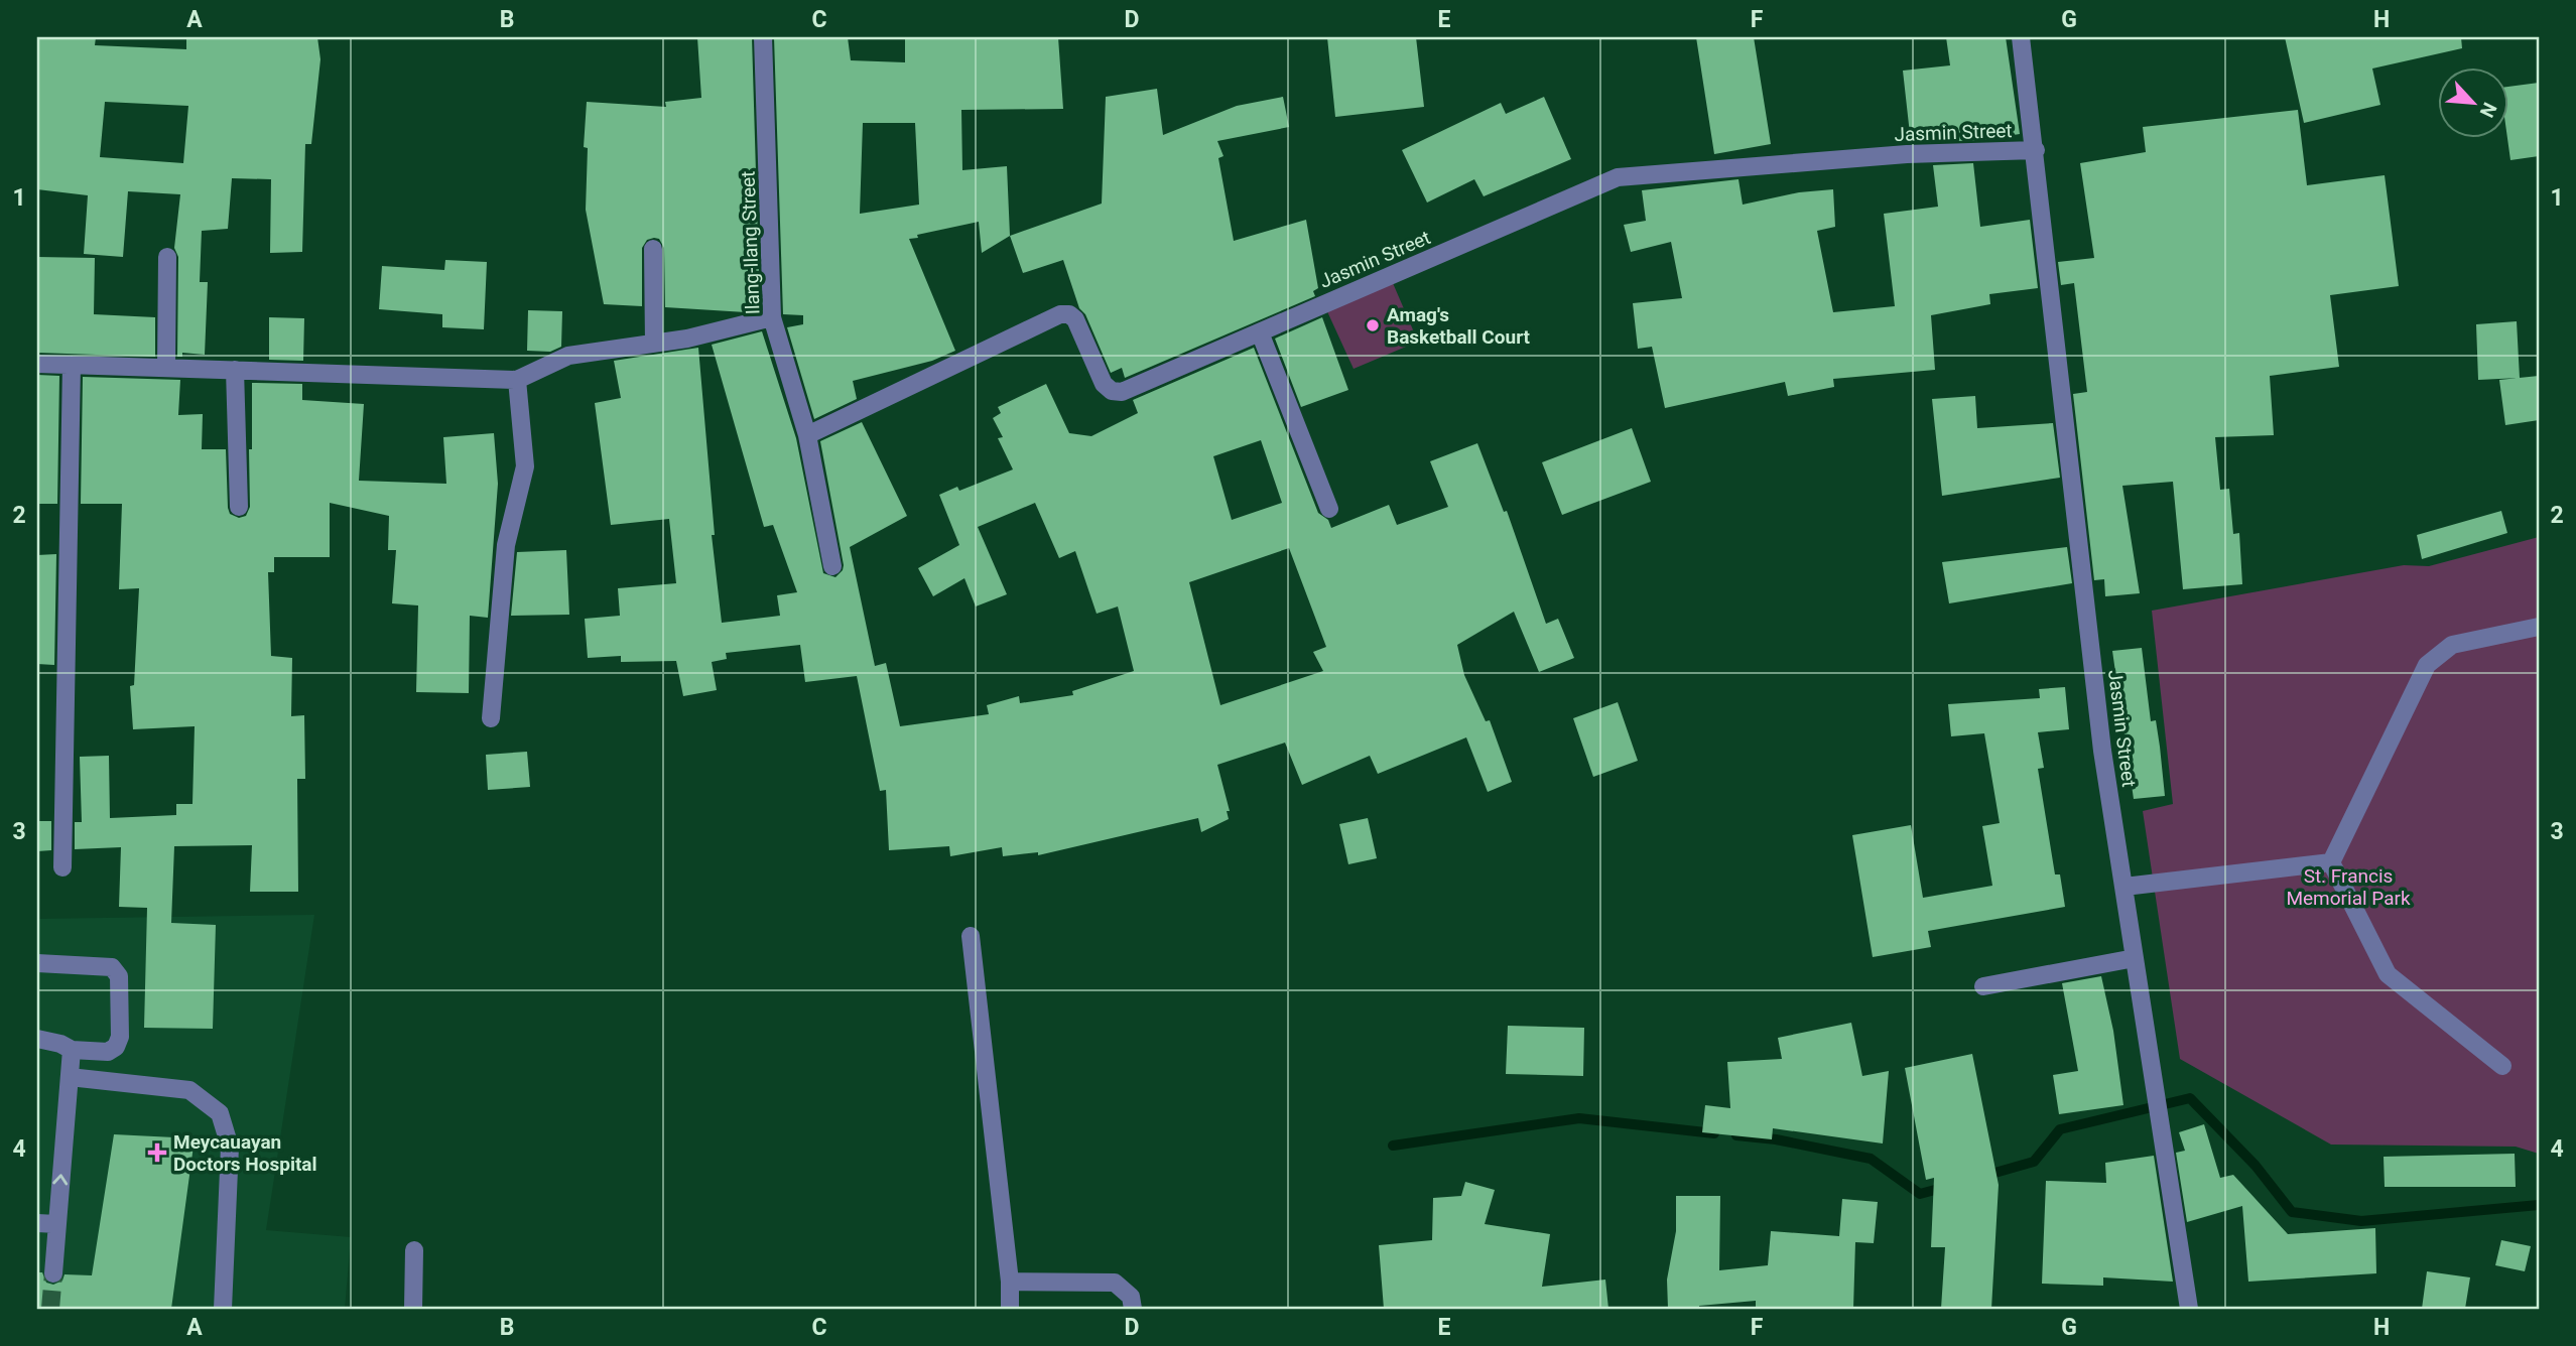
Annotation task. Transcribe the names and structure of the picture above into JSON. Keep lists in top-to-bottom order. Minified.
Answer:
{"streets":{"street":["Jasmin Street","Ilang-Ilang Street"]},"crossings":[["Jasmin Street","Ilang-Ilang Street"]],"parks":["St. Francis Memorial Park"],"places":{"other":["Amag's Basketball Court"],"health":["Meycauayan Doctors Hospital"]},"north":"bottom right","grid":{"columns":["A","B","C","D","E","F","G","H"],"rows":["1","2","3","4"]}}
